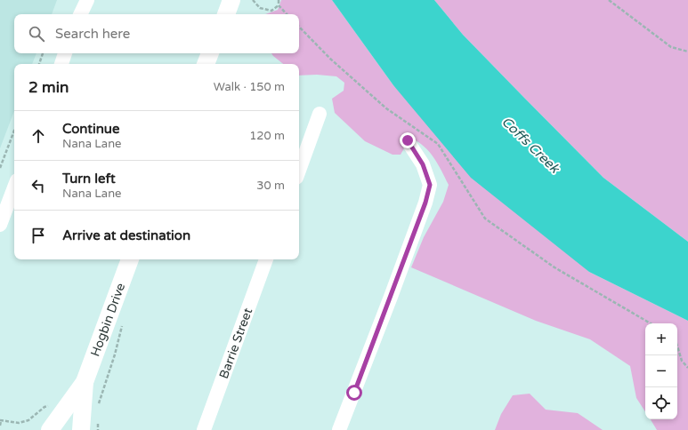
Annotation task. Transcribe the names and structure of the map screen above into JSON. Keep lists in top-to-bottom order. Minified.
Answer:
{"streets":{"main road":["Hogbin Drive"],"street":["Barrie Street"]},"water":["Coffs Creek"],"page":{"search":"Search here","heading":["2 min","Walk · 150 m"],"list":[["Continue","Nana Lane","120 m"],["Turn left","Nana Lane","30 m"],"Arrive at destination"],"map_buttons":["+","−"]}}
